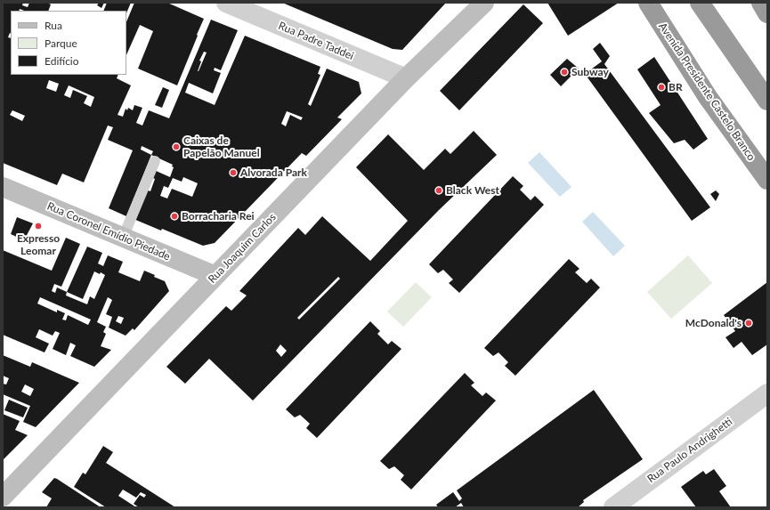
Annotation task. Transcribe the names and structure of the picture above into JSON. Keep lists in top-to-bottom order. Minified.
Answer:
{"streets":{"highway":["Avenida Presidente Castelo Branco"],"street":["Rua Padre Taddei","Rua Coronel Emídio Piedade","Rua Joaquim Carlos","Rua Paulo Andrighetti"]},"crossings":[["Rua Padre Taddei","Rua Joaquim Carlos"],["Rua Coronel Emídio Piedade","Rua Joaquim Carlos"]],"places":["Subway","BR","Caixas de Papelão Manuel","Alvorada Park","Black West","Borracharia Rei","Expresso Leomar","McDonald's"],"legend":["Rua","Parque","Edifício"]}
